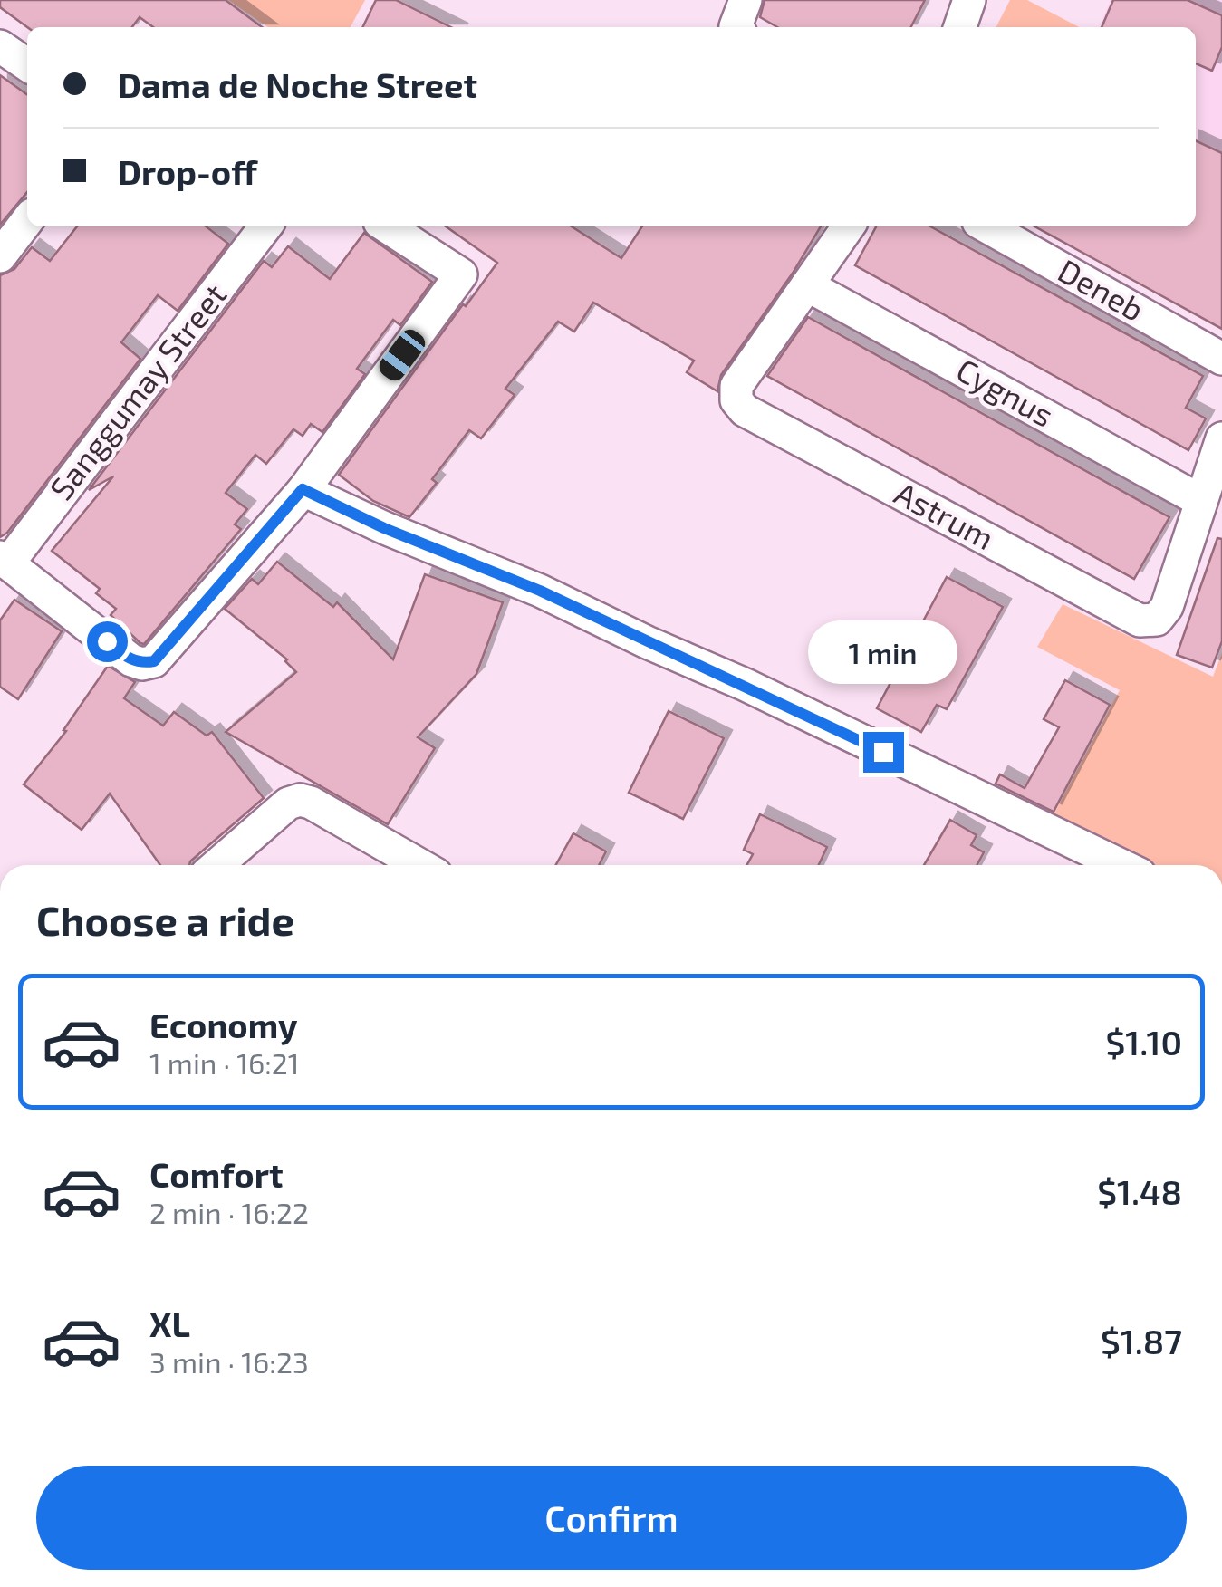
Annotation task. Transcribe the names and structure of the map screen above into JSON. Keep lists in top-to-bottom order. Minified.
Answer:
{"streets":{"street":["Deneb","Sanggumay Street","Cygnus","Astrum"]},"crossings":[["Cygnus","Astrum"]],"page":{"banner":["Dama de Noche Street","Drop-off"],"bubble":"1 min","heading":"Choose a ride","list":[{"name":"Economy","note":"1 min · 16:21","value":"$1.10"},{"name":"Comfort","note":"2 min · 16:22","value":"$1.48"},{"name":"XL","note":"3 min · 16:23","value":"$1.87"}],"buttons":"Confirm"}}
